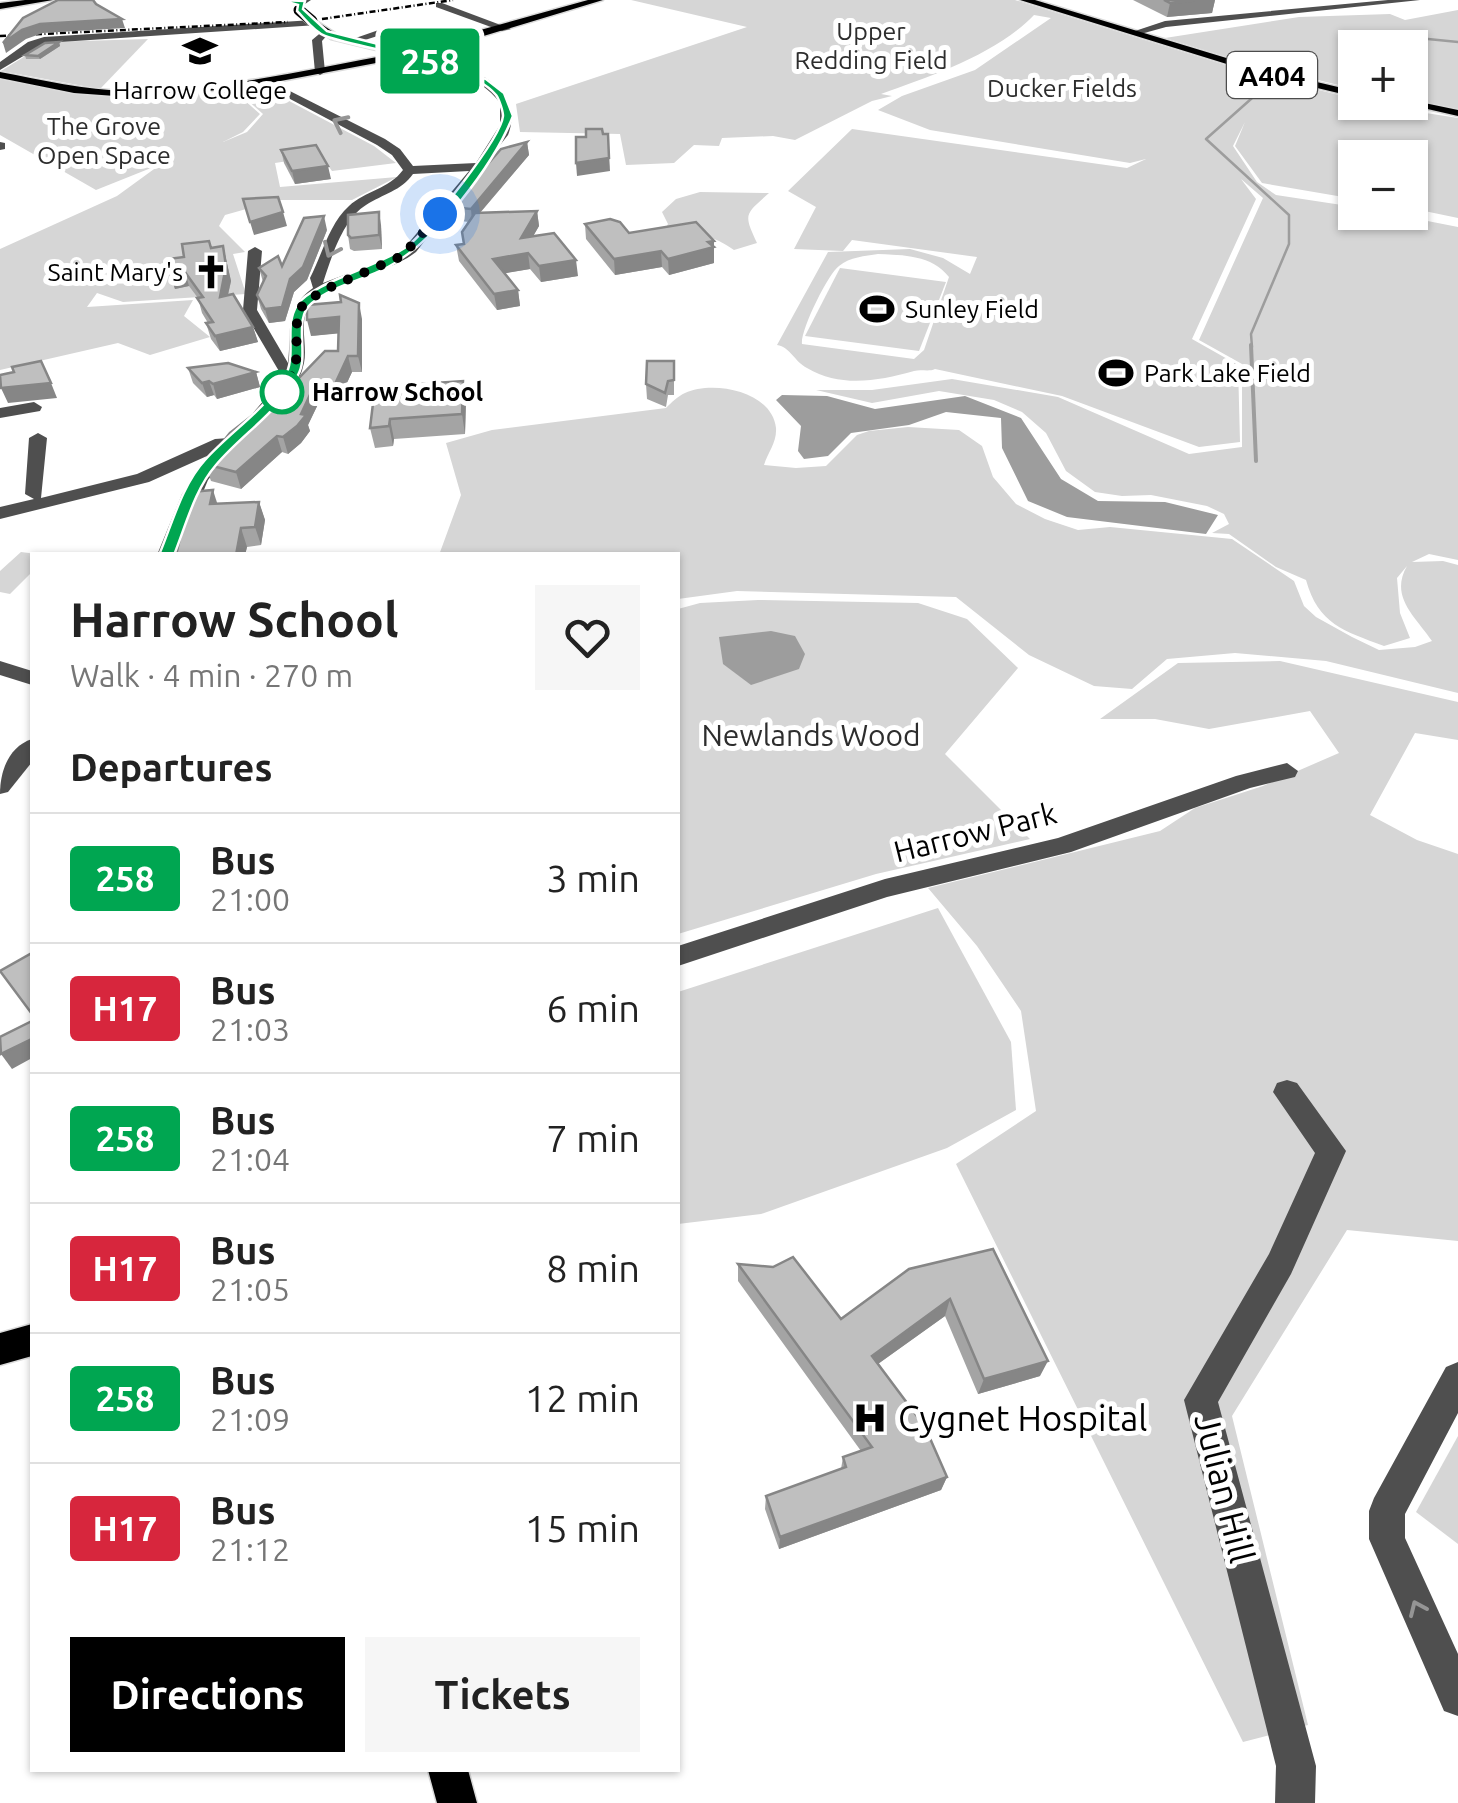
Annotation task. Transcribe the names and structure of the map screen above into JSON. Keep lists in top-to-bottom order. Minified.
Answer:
{"streets":{"main road":["A404"],"street":["Harrow Park","Julian Hill"]},"parks":["Upper Redding Field","Ducker Fields","The Grove Open Space","Newlands Wood"],"places":{"school or university":["Harrow College"],"church":["Saint Mary's"],"sports":["Sunley Field","Park Lake Field"],"other":["Harrow School"],"hospital":["Cygnet Hospital"]},"lines":["bus line 258"],"page":{"on_map":"258","map_buttons":["+","−"],"heading":[["Harrow School","Walk · 4 min · 270 m"],"Departures"],"list":[{"mark":"258","name":"Bus","note":"21:00","value":"3 min"},{"mark":"H17","name":"Bus","note":"21:03","value":"6 min"},{"mark":"258","name":"Bus","note":"21:04","value":"7 min"},{"mark":"H17","name":"Bus","note":"21:05","value":"8 min"},{"mark":"258","name":"Bus","note":"21:09","value":"12 min"},{"mark":"H17","name":"Bus","note":"21:12","value":"15 min"}],"buttons":["Directions","Tickets"]}}
